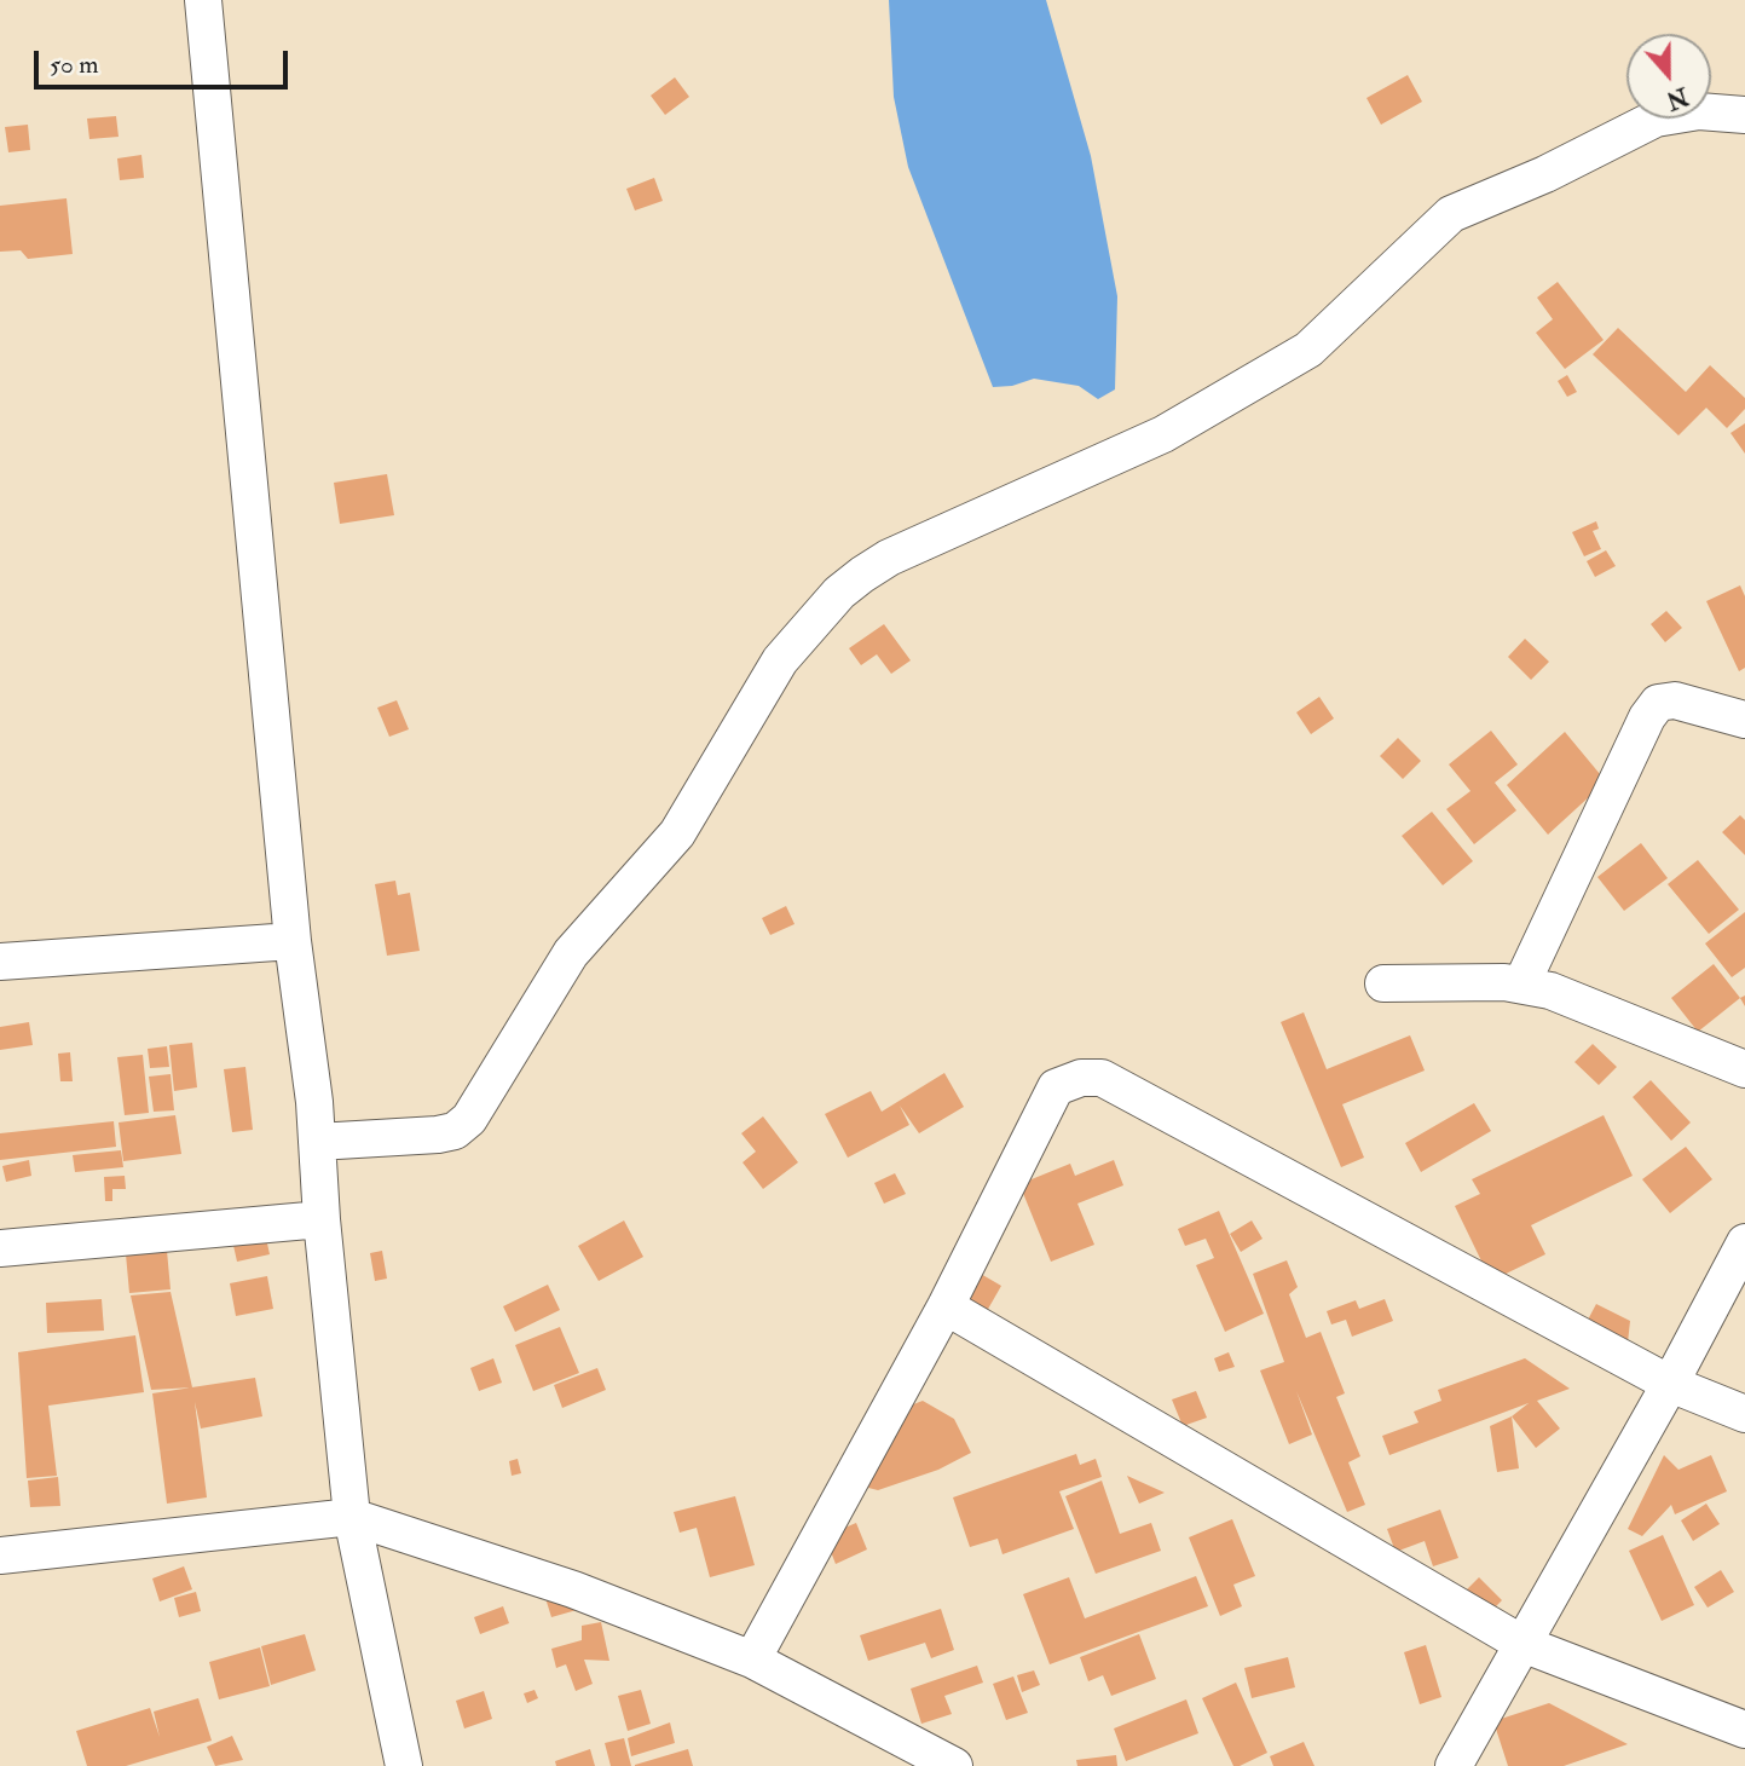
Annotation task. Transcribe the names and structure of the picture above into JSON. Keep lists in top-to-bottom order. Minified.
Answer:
{"scale_bar":"50 m","north":"bottom"}
